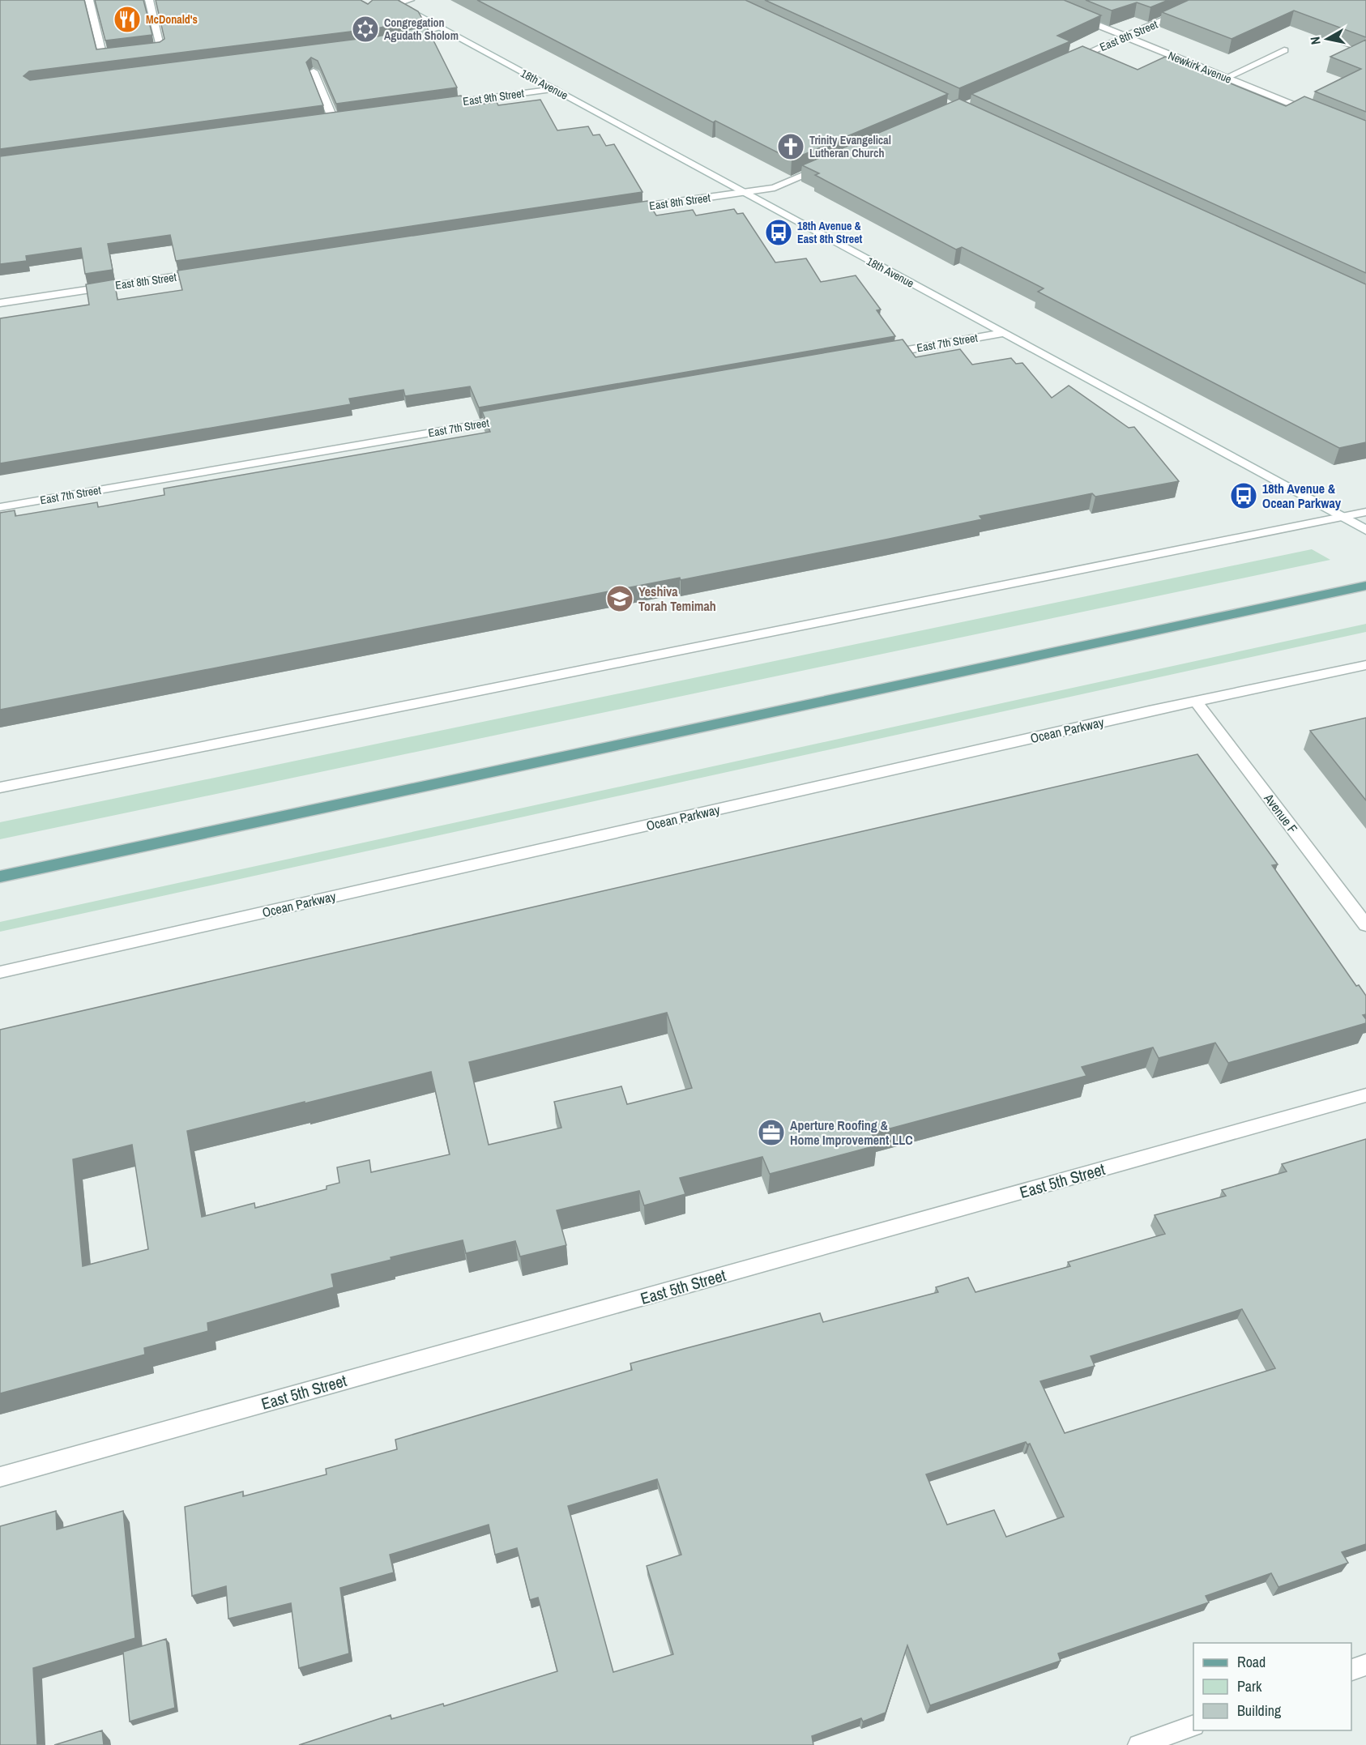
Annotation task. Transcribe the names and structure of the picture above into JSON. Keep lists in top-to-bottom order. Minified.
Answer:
{"streets":{"street":["East 8th Street","Newkirk Avenue","18th Avenue","East 9th Street","East 7th Street","Ocean Parkway","Avenue F","East 5th Street"]},"crossings":[["East 8th Street","Newkirk Avenue"],["East 8th Street","18th Avenue"],["18th Avenue","East 9th Street"],["18th Avenue","East 7th Street"],["Ocean Parkway","Avenue F"]],"places":{"restaurant":["McDonald's"],"synagogue":["Congregation Agudath Sholom"],"church":["Trinity Evangelical Lutheran Church"],"bus stop":["18th Avenue & East 8th Street","18th Avenue & Ocean Parkway"],"school or university":["Yeshiva Torah Temimah"],"office":["Aperture Roofing & Home Improvement LLC"]},"legend":["Road","Park","Building"],"north":"left"}
